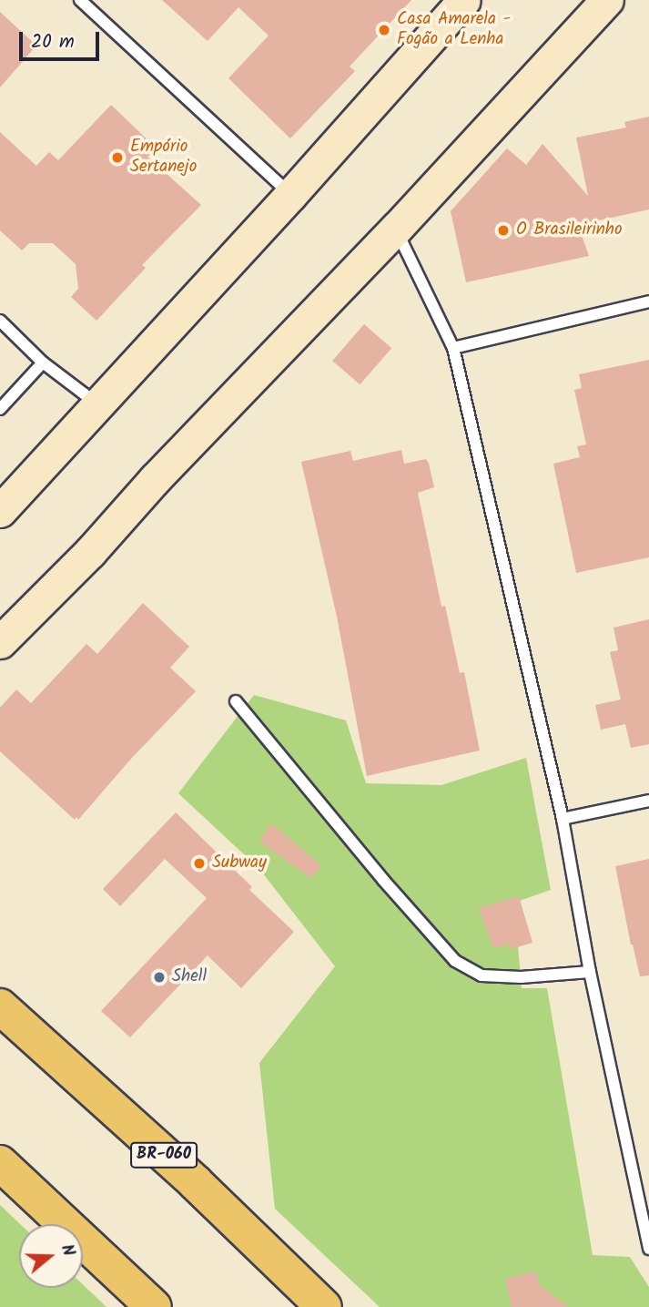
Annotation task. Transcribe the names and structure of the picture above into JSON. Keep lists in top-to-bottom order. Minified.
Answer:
{"streets":{"highway":["BR-060"]},"places":["Casa Amarela - Fogão a Lenha","Empório Sertanejo","O Brasileirinho","Subway","Shell"],"scale_bar":"20 m","north":"right"}
